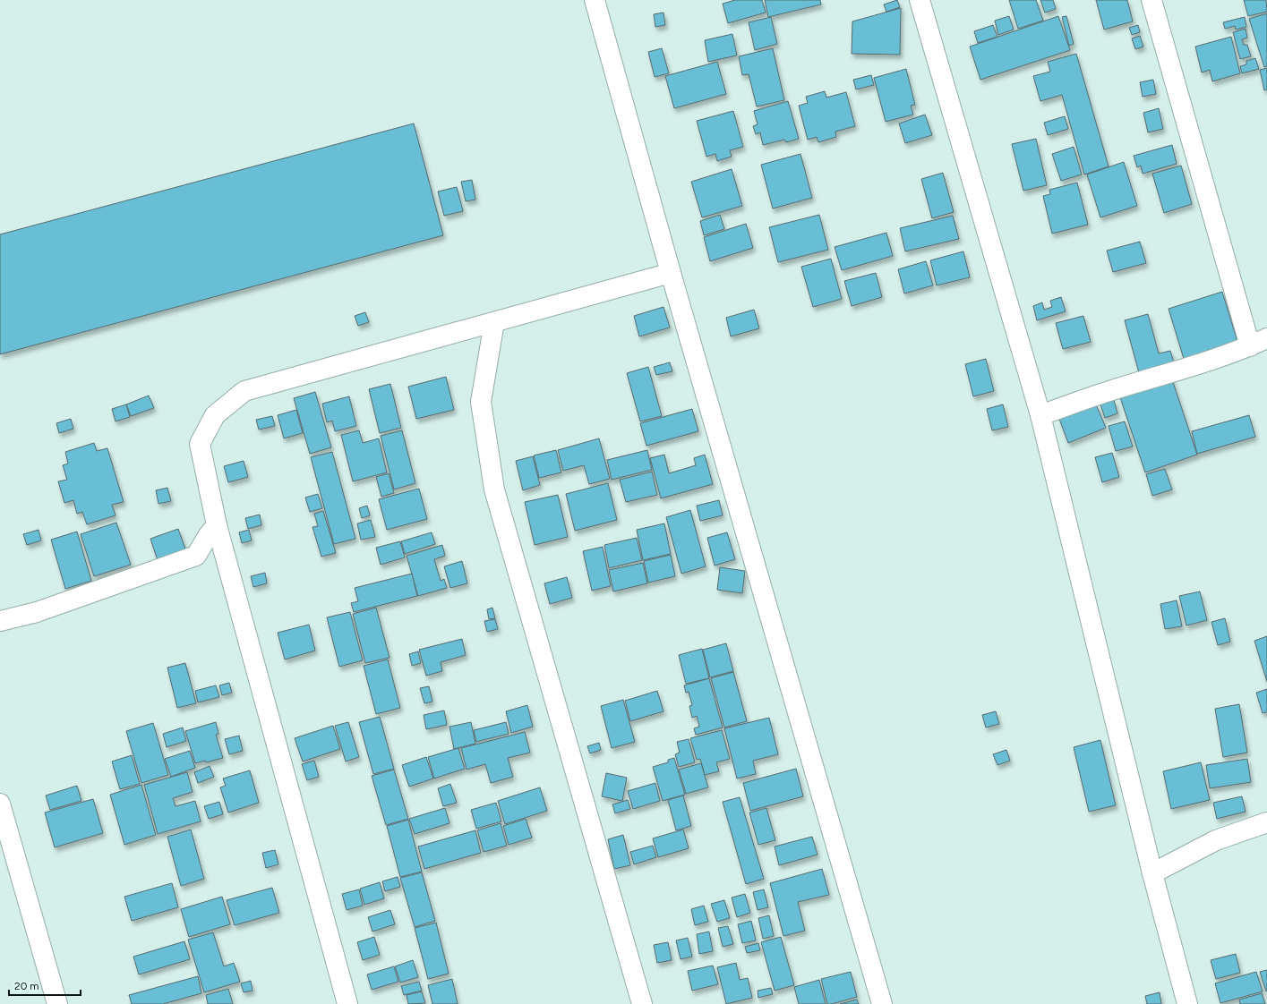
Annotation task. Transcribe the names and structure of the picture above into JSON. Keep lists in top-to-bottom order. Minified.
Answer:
{"scale_bar":"20 m"}
